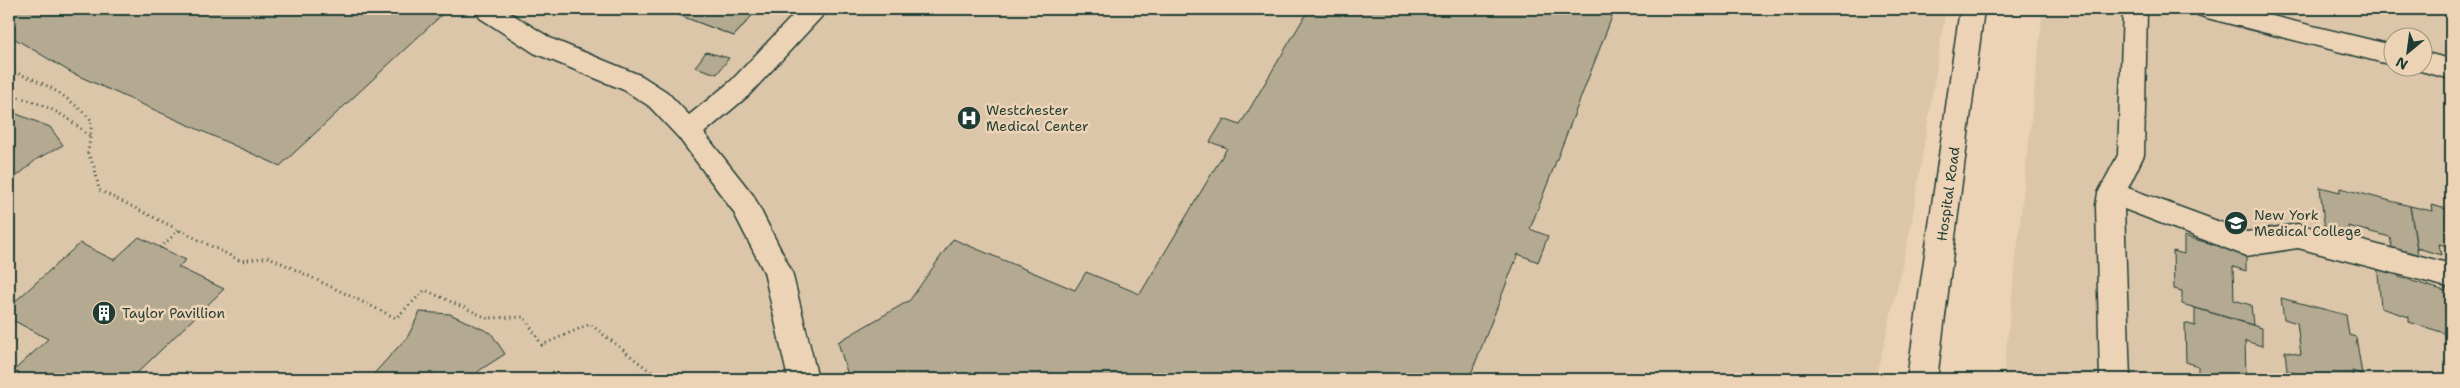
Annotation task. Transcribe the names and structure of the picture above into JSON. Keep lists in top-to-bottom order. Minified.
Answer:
{"streets":{"street":["Hospital Road"]},"places":{"hospital":["Westchester Medical Center"],"school or university":["New York Medical College"],"building":["Taylor Pavillion"]},"north":"bottom left"}
